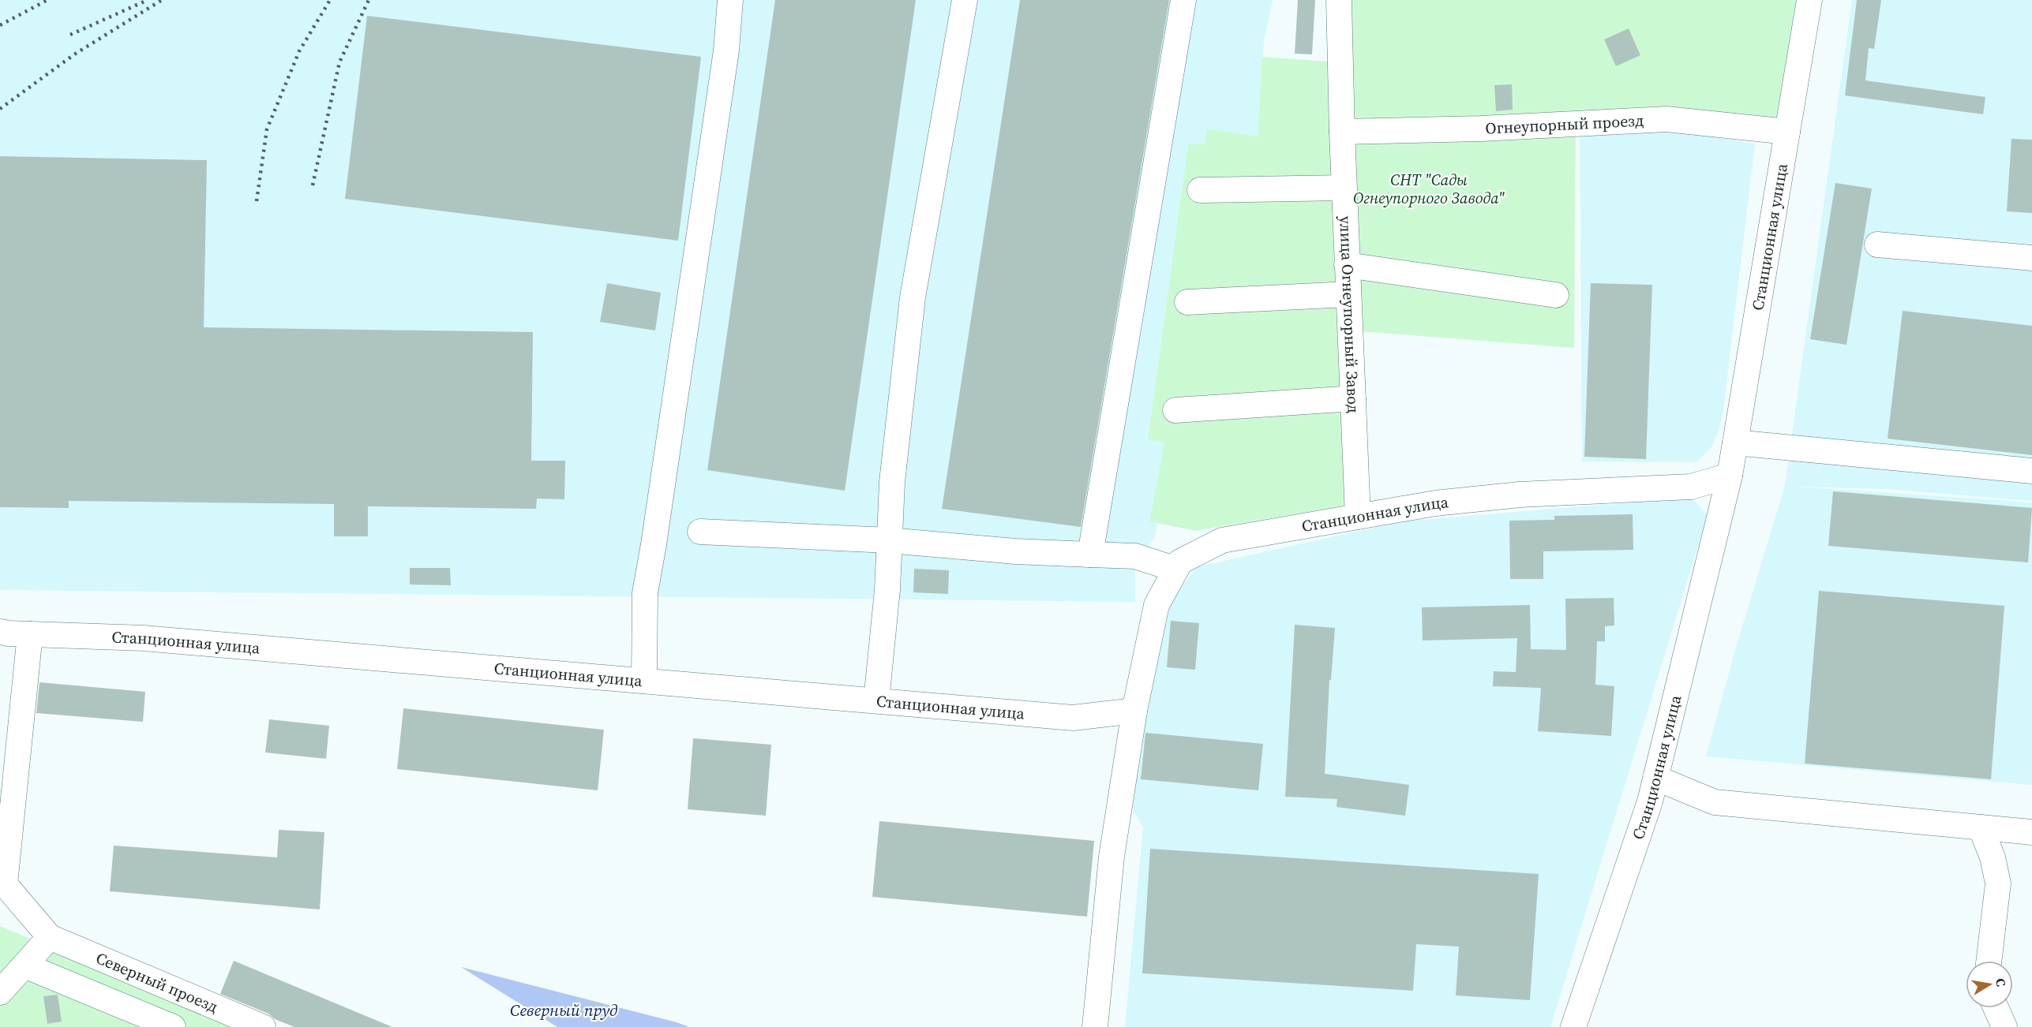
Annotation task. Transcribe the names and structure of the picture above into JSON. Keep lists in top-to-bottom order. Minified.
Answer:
{"streets":{"street":["Огнеупорный проезд","Станционная улица","улица Огнеупорный Завод","Северный проезд"]},"crossings":[["Огнеупорный проезд","Станционная улица"],["Огнеупорный проезд","улица Огнеупорный Завод"],["Станционная улица","улица Огнеупорный Завод"]],"water":["Северный пруд"],"parks":["СНТ \"Сады Огнеупорного Завода\""],"north":"right"}
